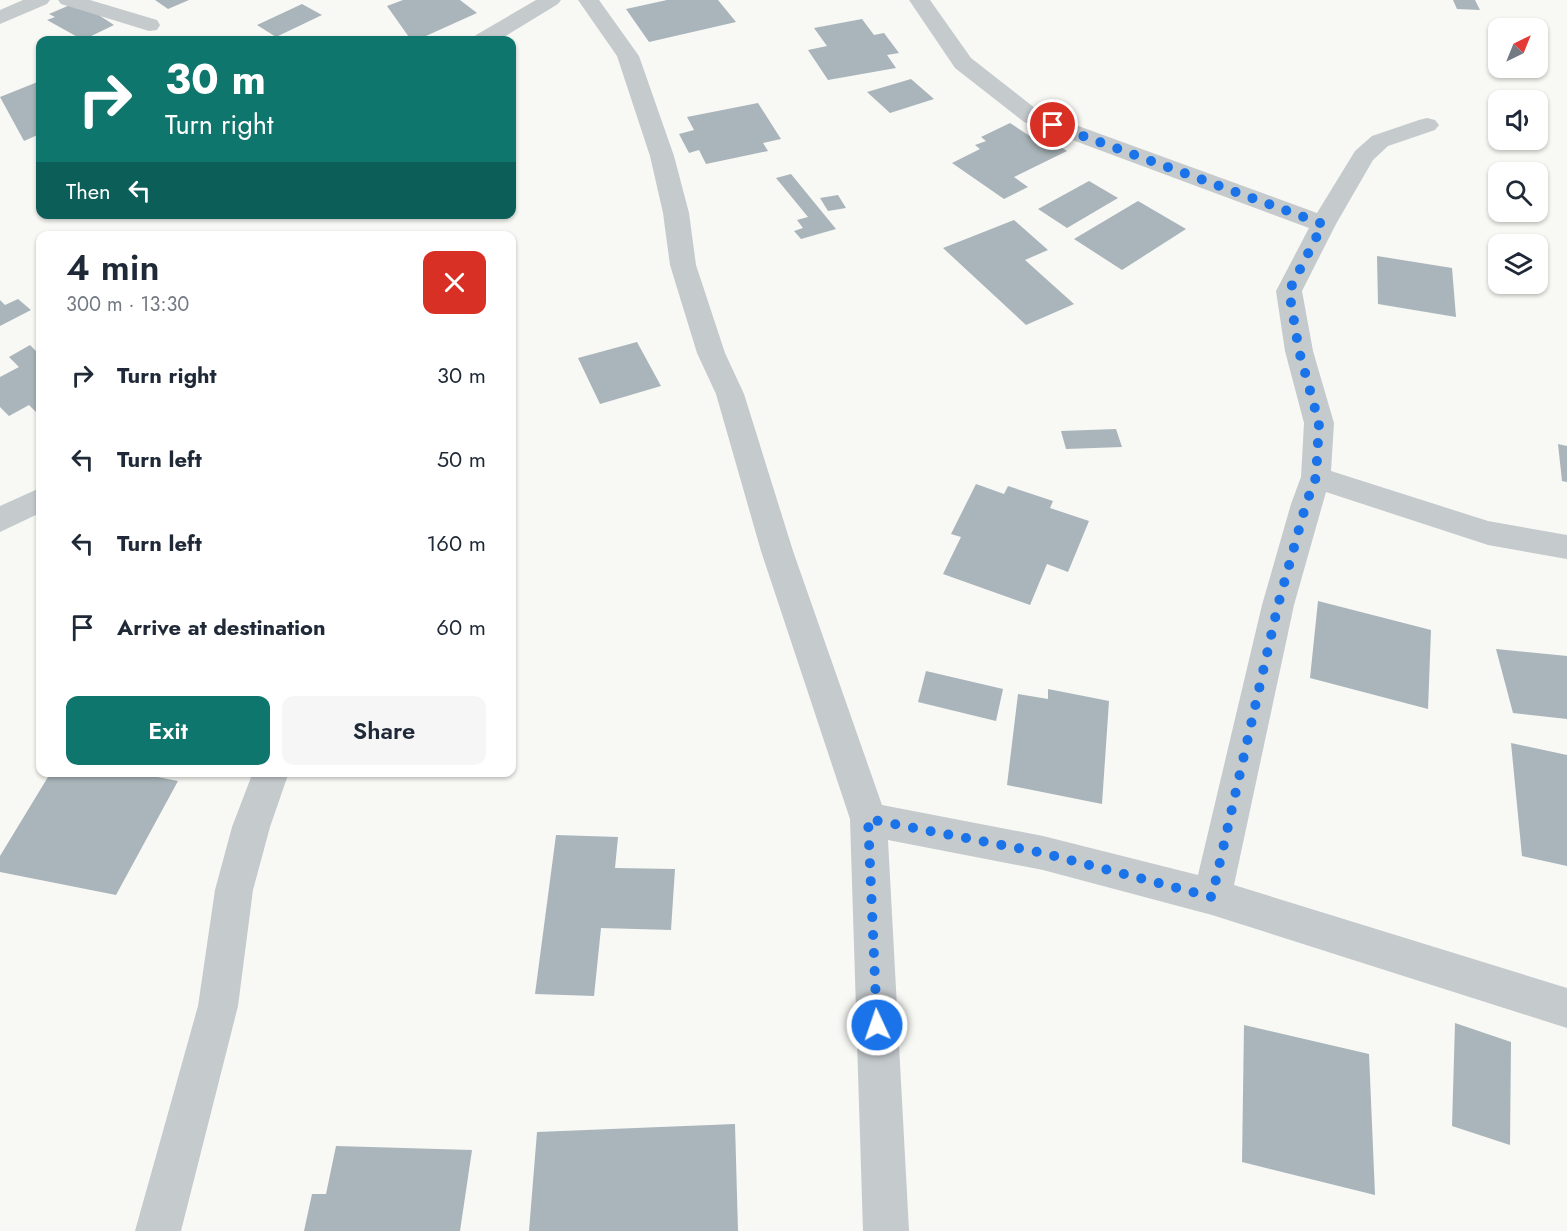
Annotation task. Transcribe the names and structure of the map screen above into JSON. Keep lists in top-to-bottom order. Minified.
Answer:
{"north":"top right","page":{"turn":["30 m","Turn right"],"then":"Then","heading":["4 min","300 m · 13:30"],"list":[{"name":"Turn right","value":"30 m"},{"name":"Turn left","value":"50 m"},{"name":"Turn left","value":"160 m"},{"name":"Arrive at destination","value":"60 m"}],"buttons":["Exit","Share"]}}
